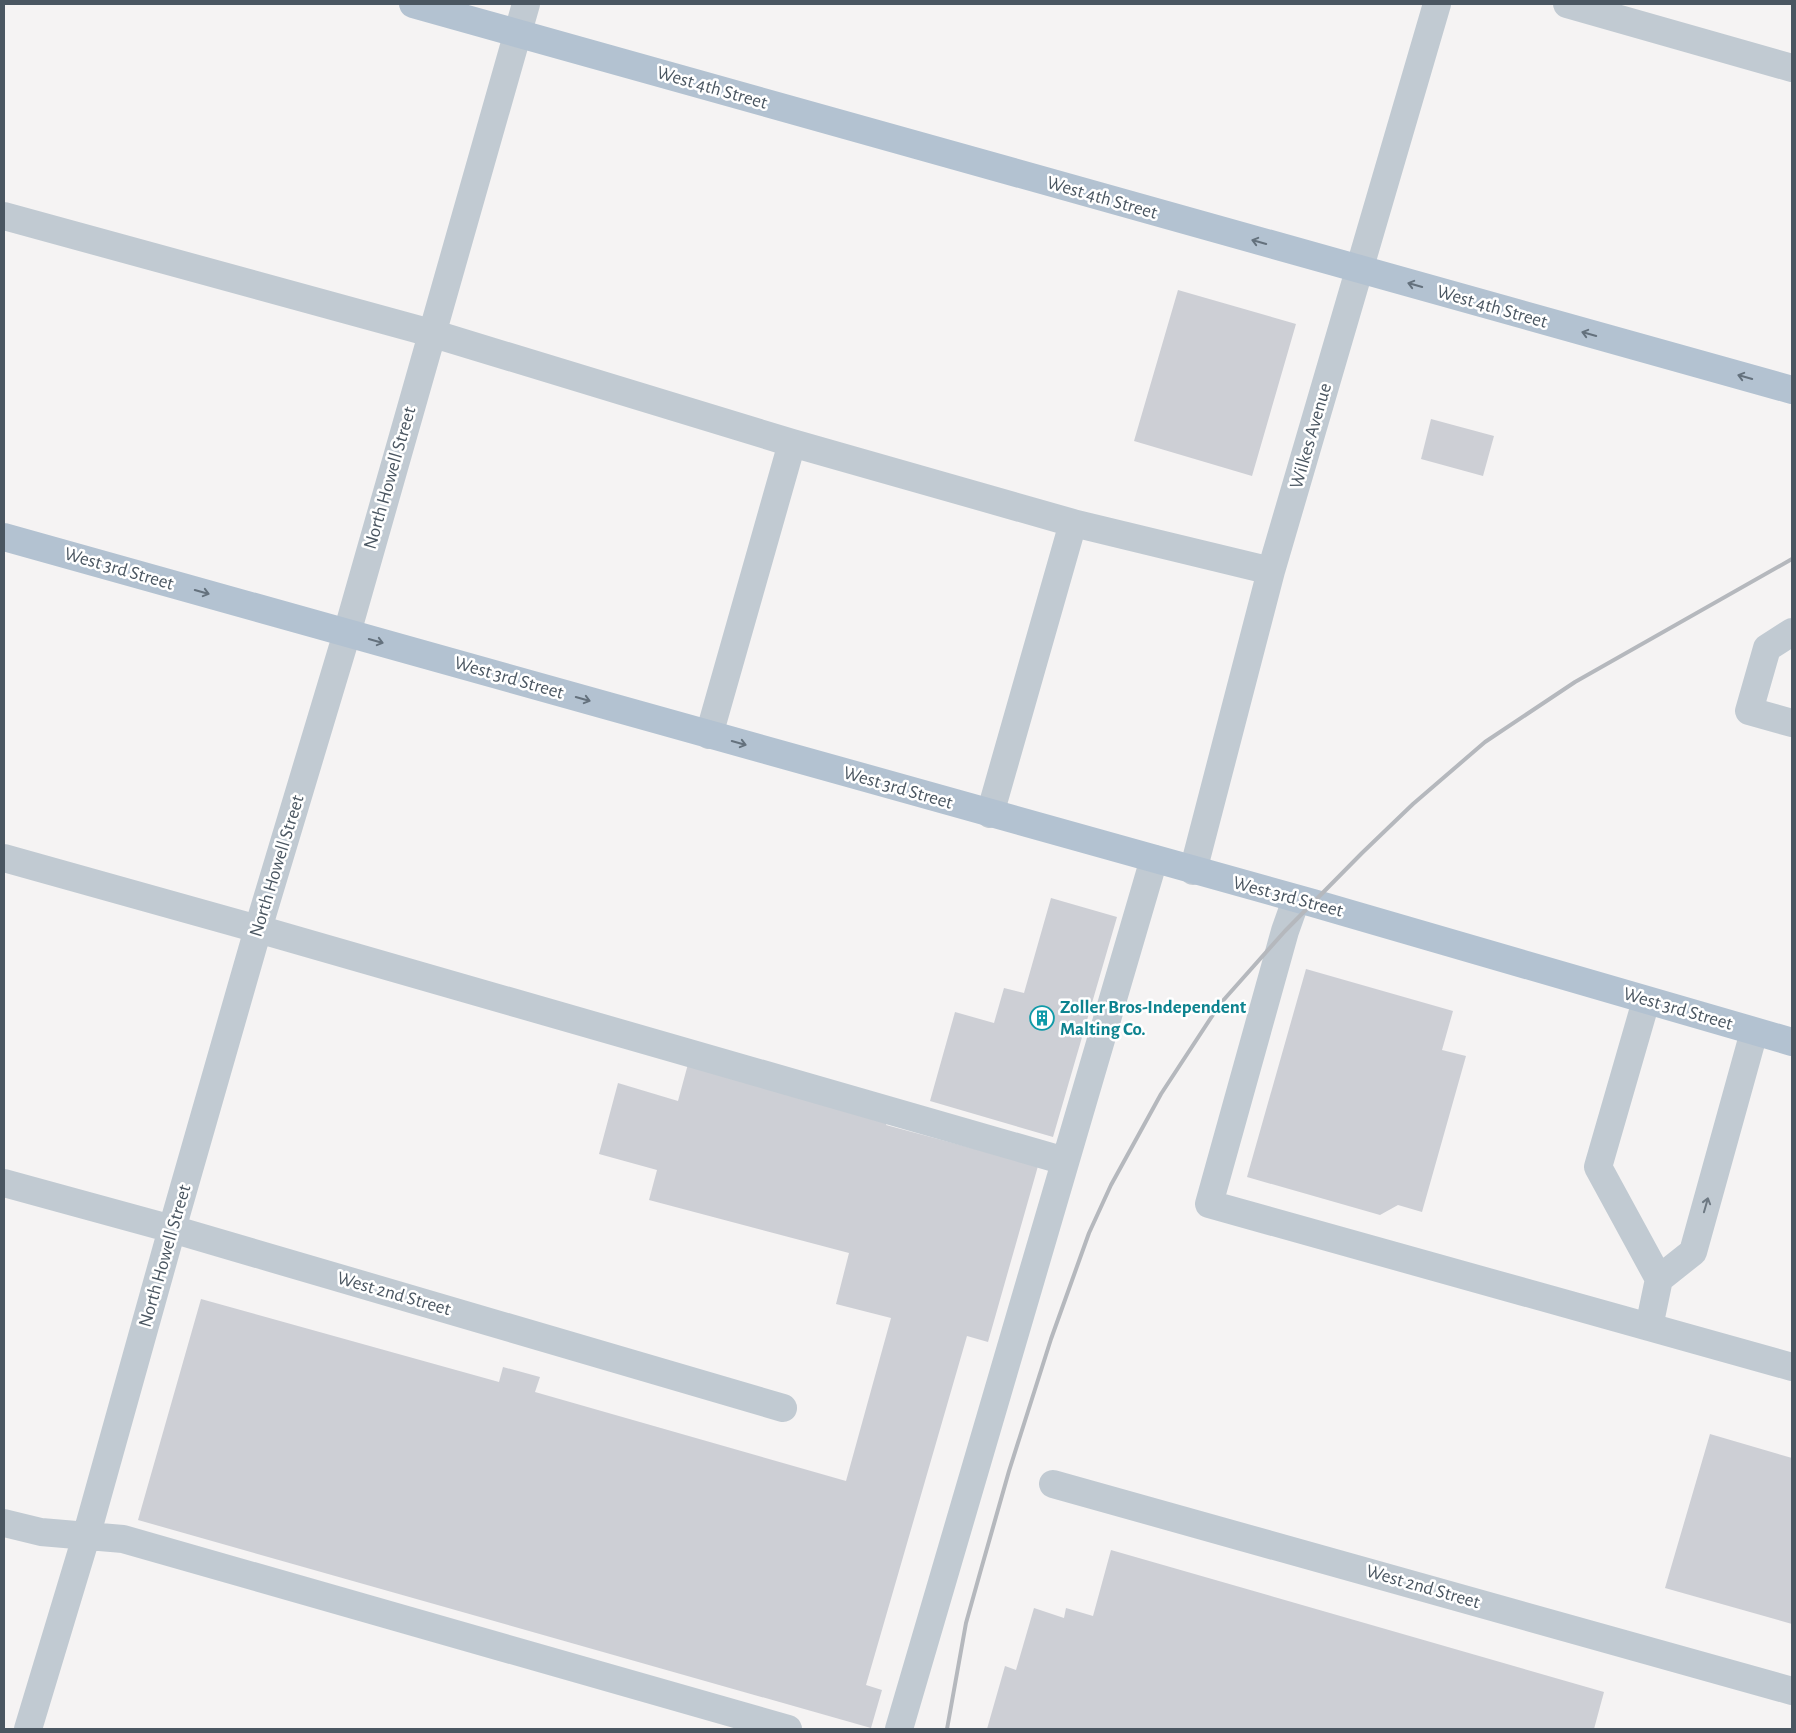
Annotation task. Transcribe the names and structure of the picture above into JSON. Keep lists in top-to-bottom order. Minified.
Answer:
{"streets":{"main road":["West 4th Street","West 3rd Street"],"street":["Wilkes Avenue","North Howell Street","West 2nd Street"]},"crossings":[["West 4th Street","Wilkes Avenue"],["West 4th Street","North Howell Street"],["Wilkes Avenue","West 3rd Street"],["North Howell Street","West 3rd Street"],["North Howell Street","West 2nd Street"]],"one_way":["West 4th Street","West 3rd Street"],"places":{"building":["Zoller Bros-Independent Malting Co."]}}
